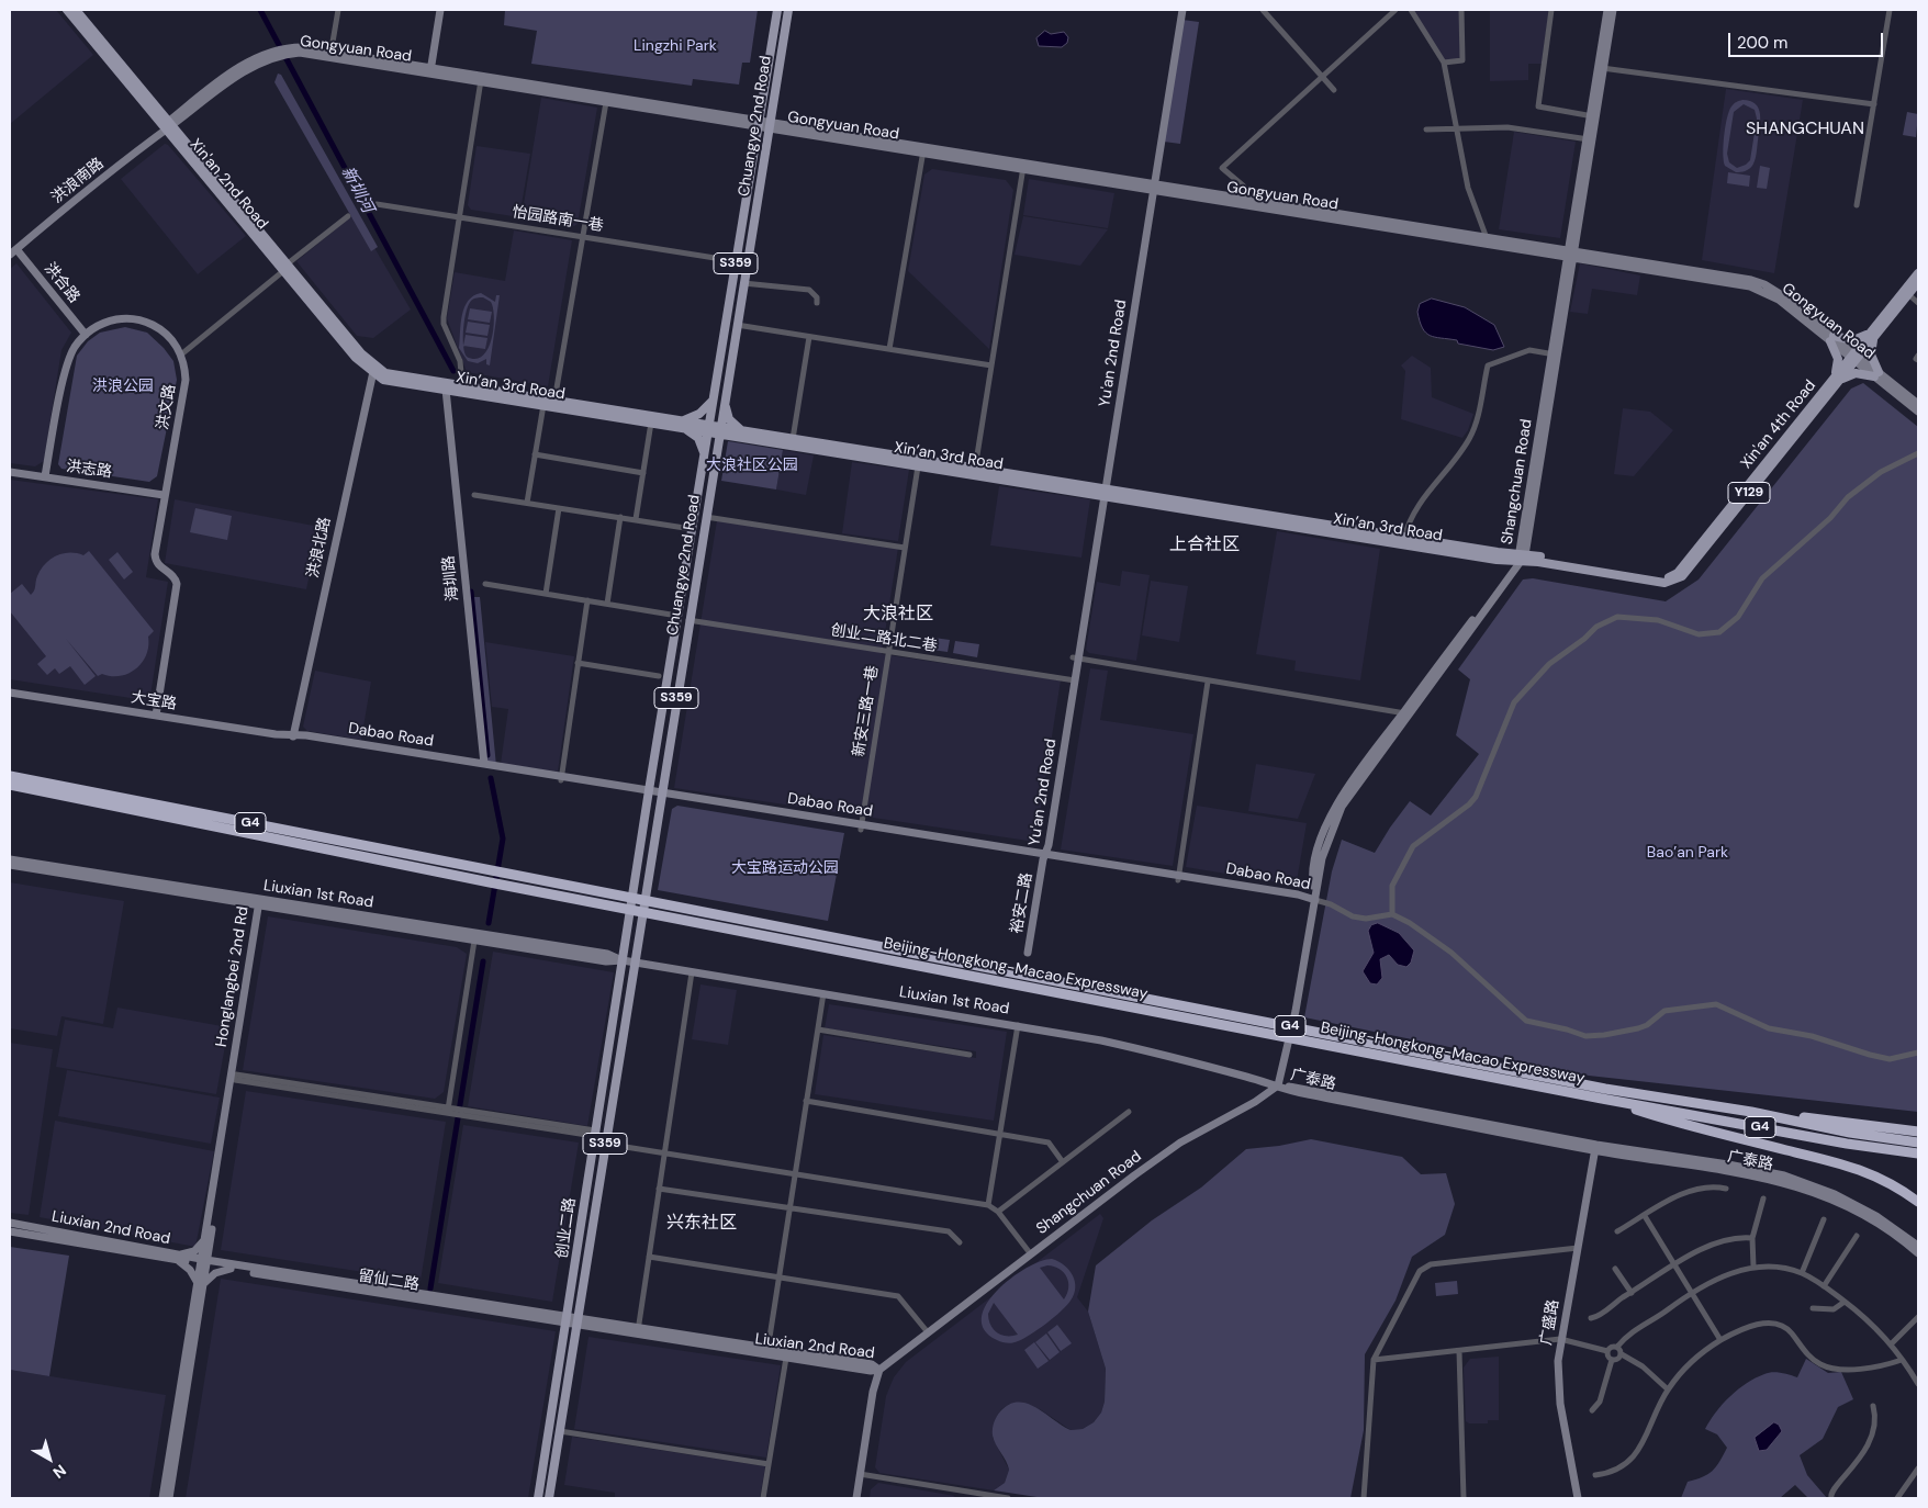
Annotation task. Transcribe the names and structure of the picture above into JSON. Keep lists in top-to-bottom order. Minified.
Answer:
{"streets":{"highway":["G4","Beijing-Hongkong-Macao Expressway"],"main road":["Gongyuan Road","Chuangye 2nd Road","洪浪南路","Xin'an 2nd Road","S359","洪合路","Yu'an 2nd Road","Xin’an 3rd Road","洪文路","Xin'an 4th Road","洪志路","Shangchuan Road","Y129","洪浪北路","海圳路","大宝路","Dabao Road","Liuxian 1st Road","裕安二路","Honglangbei 2nd Rd","广泰路","Liuxian 2nd Road","创业二路","留仙二路","广盛路"],"street":["怡园路南一巷","创业二路北二巷","新安三路一巷"]},"crossings":[["Gongyuan Road","Chuangye 2nd Road"],["Gongyuan Road","洪浪南路"],["Gongyuan Road","Xin'an 2nd Road"],["Gongyuan Road","Yu'an 2nd Road"],["Gongyuan Road","Xin'an 4th Road"],["Gongyuan Road","Shangchuan Road"],["Chuangye 2nd Road","怡园路南一巷"],["Chuangye 2nd Road","Xin’an 3rd Road"],["Chuangye 2nd Road","创业二路北二巷"],["Chuangye 2nd Road","Dabao Road"],["Chuangye 2nd Road","Liuxian 1st Road"],["Chuangye 2nd Road","创业二路"],["洪浪南路","Xin'an 2nd Road"],["洪浪南路","洪合路"],["Xin'an 2nd Road","Xin’an 3rd Road"],["Xin'an 2nd Road","洪浪北路"],["Yu'an 2nd Road","Xin’an 3rd Road"],["Yu'an 2nd Road","创业二路北二巷"],["Yu'an 2nd Road","Dabao Road"],["Yu'an 2nd Road","裕安二路"],["Xin’an 3rd Road","Xin'an 4th Road"],["Xin’an 3rd Road","Shangchuan Road"],["Xin’an 3rd Road","洪浪北路"],["Xin’an 3rd Road","海圳路"],["Xin’an 3rd Road","新安三路一巷"],["洪文路","洪志路"],["洪文路","大宝路"],["Xin'an 4th Road","Shangchuan Road"],["Shangchuan Road","Dabao Road"],["Shangchuan Road","Liuxian 1st Road"],["Shangchuan Road","广泰路"],["Shangchuan Road","Liuxian 2nd Road"],["洪浪北路","大宝路"],["洪浪北路","Dabao Road"],["海圳路","Dabao Road"],["创业二路北二巷","新安三路一巷"],["大宝路","Dabao Road"],["新安三路一巷","Dabao Road"],["Dabao Road","裕安二路"],["G4","Beijing-Hongkong-Macao Expressway"],["Liuxian 1st Road","Honglangbei 2nd Rd"],["Liuxian 1st Road","广泰路"],["Liuxian 1st Road","创业二路"],["Honglangbei 2nd Rd","Liuxian 2nd Road"],["Honglangbei 2nd Rd","留仙二路"],["广泰路","广盛路"],["Liuxian 2nd Road","创业二路"],["Liuxian 2nd Road","留仙二路"],["创业二路","留仙二路"]],"districts":["SHANGCHUAN","上合社区","大浪社区","兴东社区"],"water":["新圳河"],"parks":["Lingzhi Park","洪浪公园","大浪社区公园","Bao’an Park","大宝路运动公园"],"scale_bar":"200 m","north":"bottom right"}
